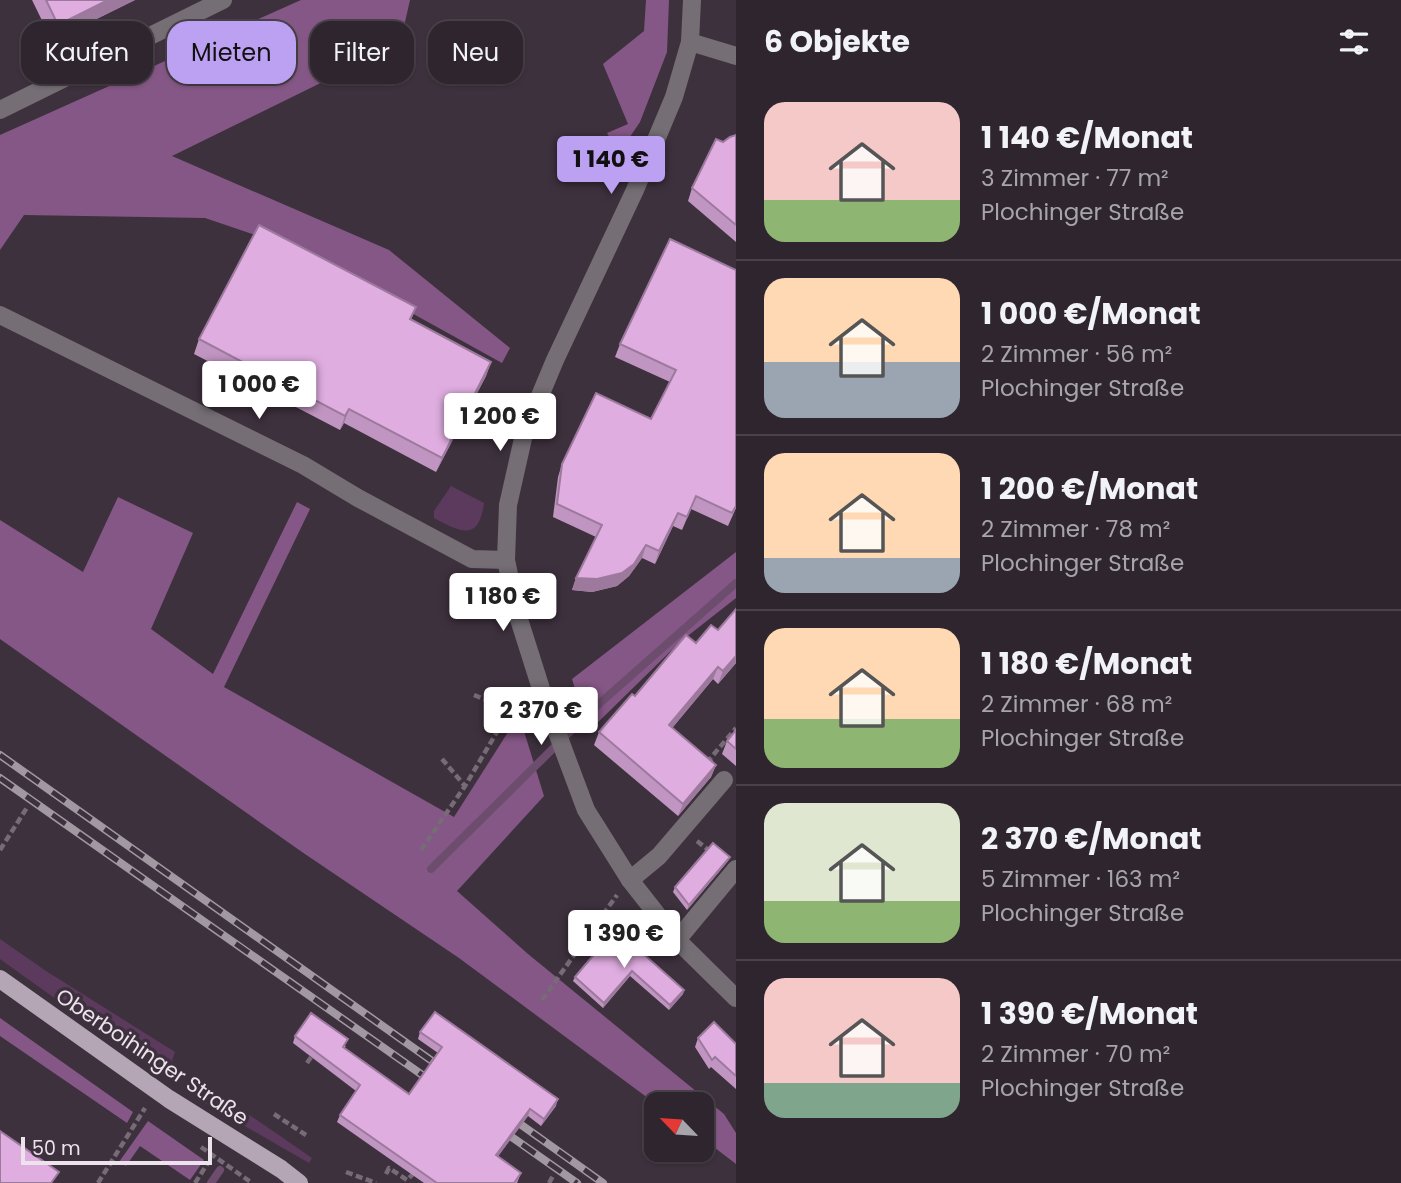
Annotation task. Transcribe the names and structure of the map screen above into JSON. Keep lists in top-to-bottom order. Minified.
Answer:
{"streets":{"main road":["Oberboihinger Straße"]},"scale_bar":"50 m","north":"top left","page":{"heading":"6 Objekte","chip":["Kaufen","Mieten","Filter","Neu"],"list":[{"name":"1 140 €/Monat","note":"3 Zimmer · 77 m² · Plochinger Straße"},{"name":"1 000 €/Monat","note":"2 Zimmer · 56 m² · Plochinger Straße"},{"name":"1 200 €/Monat","note":"2 Zimmer · 78 m² · Plochinger Straße"},{"name":"1 180 €/Monat","note":"2 Zimmer · 68 m² · Plochinger Straße"},{"name":"2 370 €/Monat","note":"5 Zimmer · 163 m² · Plochinger Straße"},{"name":"1 390 €/Monat","note":"2 Zimmer · 70 m² · Plochinger Straße"}],"price":["1 140 €","1 000 €","1 200 €","1 180 €","2 370 €","1 390 €"],"scale":"50 m"}}
